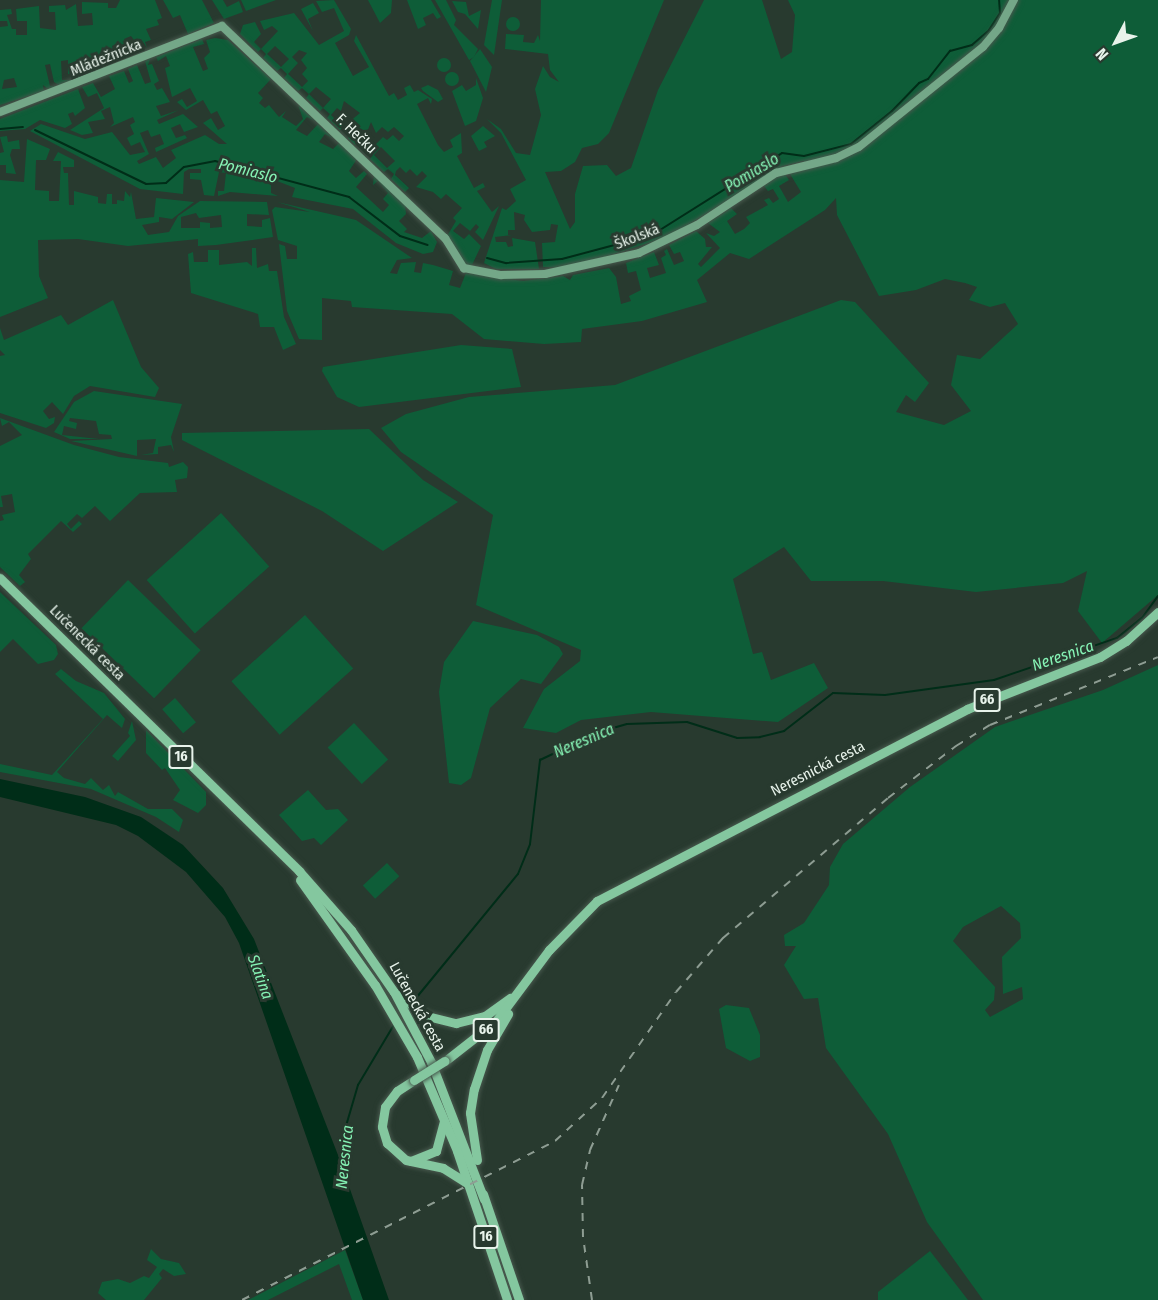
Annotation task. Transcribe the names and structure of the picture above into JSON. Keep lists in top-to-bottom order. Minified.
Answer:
{"streets":{"main road":["Lučenecká cesta","66","16","Neresnická cesta"],"street":["Mládežnícka","F. Hečku","Školská"]},"crossings":[["Mládežnícka","F. Hečku"],["F. Hečku","Školská"],["Lučenecká cesta","16"],["66","Neresnická cesta"]],"water":["Pomiaslo","Neresnica","Slatina"],"north":"bottom left"}
